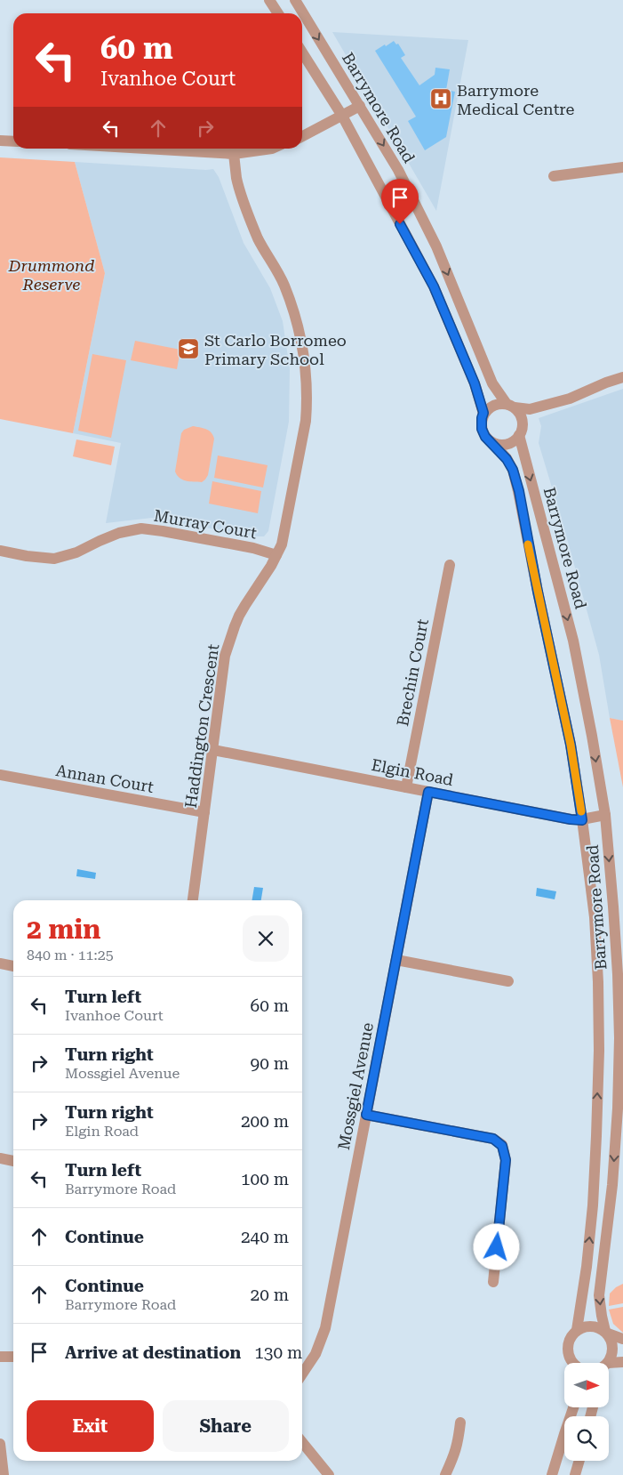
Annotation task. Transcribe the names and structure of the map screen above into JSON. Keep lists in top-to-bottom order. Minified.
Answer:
{"streets":{"street":["Barrymore Road","Murray Court","Brechin Court","Haddington Crescent","Elgin Road","Annan Court","Mossgiel Avenue"]},"crossings":[["Barrymore Road","Elgin Road"],["Murray Court","Haddington Crescent"],["Brechin Court","Elgin Road"],["Haddington Crescent","Elgin Road"],["Haddington Crescent","Annan Court"],["Elgin Road","Mossgiel Avenue"]],"parks":["Drummond Reserve"],"places":{"hospital":["Barrymore Medical Centre"],"school or university":["St Carlo Borromeo Primary School"]},"north":"right","page":{"turn":["60 m","Ivanhoe Court"],"heading":["2 min","840 m · 11:25"],"list":[{"name":"Turn left","note":"Ivanhoe Court","value":"60 m"},{"name":"Turn right","note":"Mossgiel Avenue","value":"90 m"},{"name":"Turn right","note":"Elgin Road","value":"200 m"},{"name":"Turn left","note":"Barrymore Road","value":"100 m"},{"name":"Continue","value":"240 m"},{"name":"Continue","note":"Barrymore Road","value":"20 m"},{"name":"Arrive at destination","value":"130 m"}],"buttons":["Exit","Share"]}}
